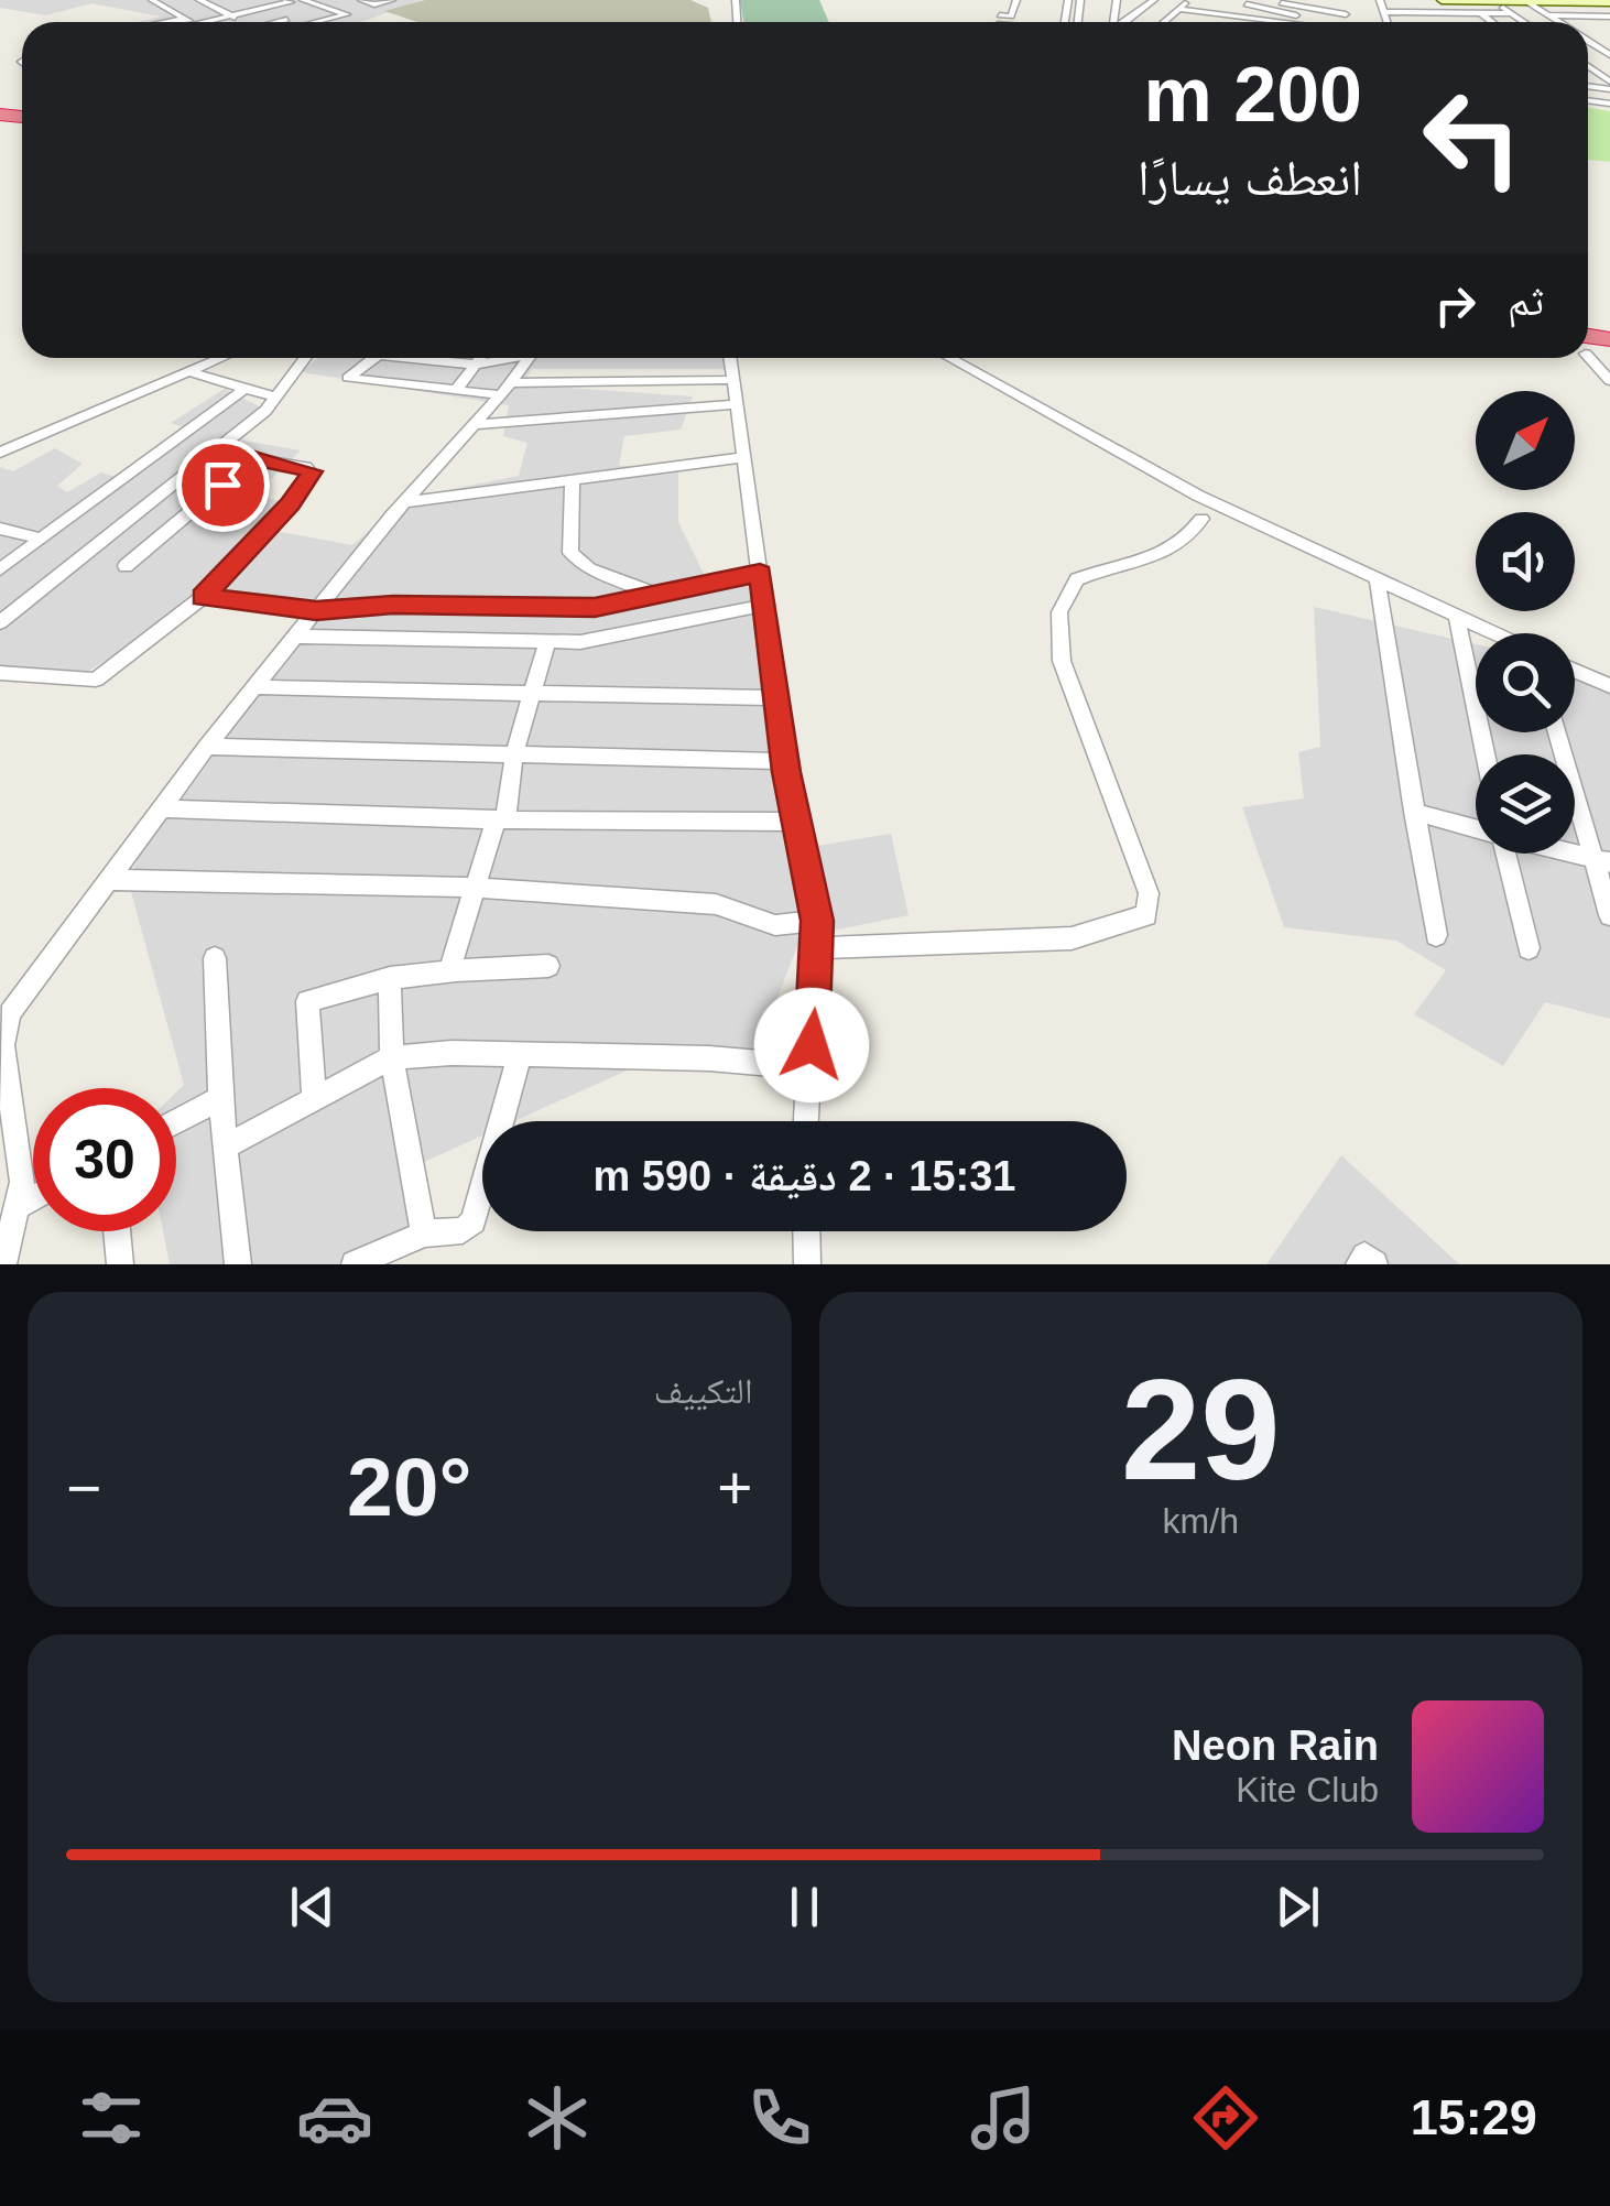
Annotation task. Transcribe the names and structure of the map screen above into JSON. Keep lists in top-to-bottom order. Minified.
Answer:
{"north":"top right","page":{"turn":["200 m","انعطف يسارًا"],"then":"ثم","limit":"30","trip":"15:31 · 2 دقيقة · 590 m","tile":[["29","km/h"],"التكييف"],"heat":["−","20°","+"],"song":["Neon Rain","Kite Club"],"tabs":"15:29"}}
